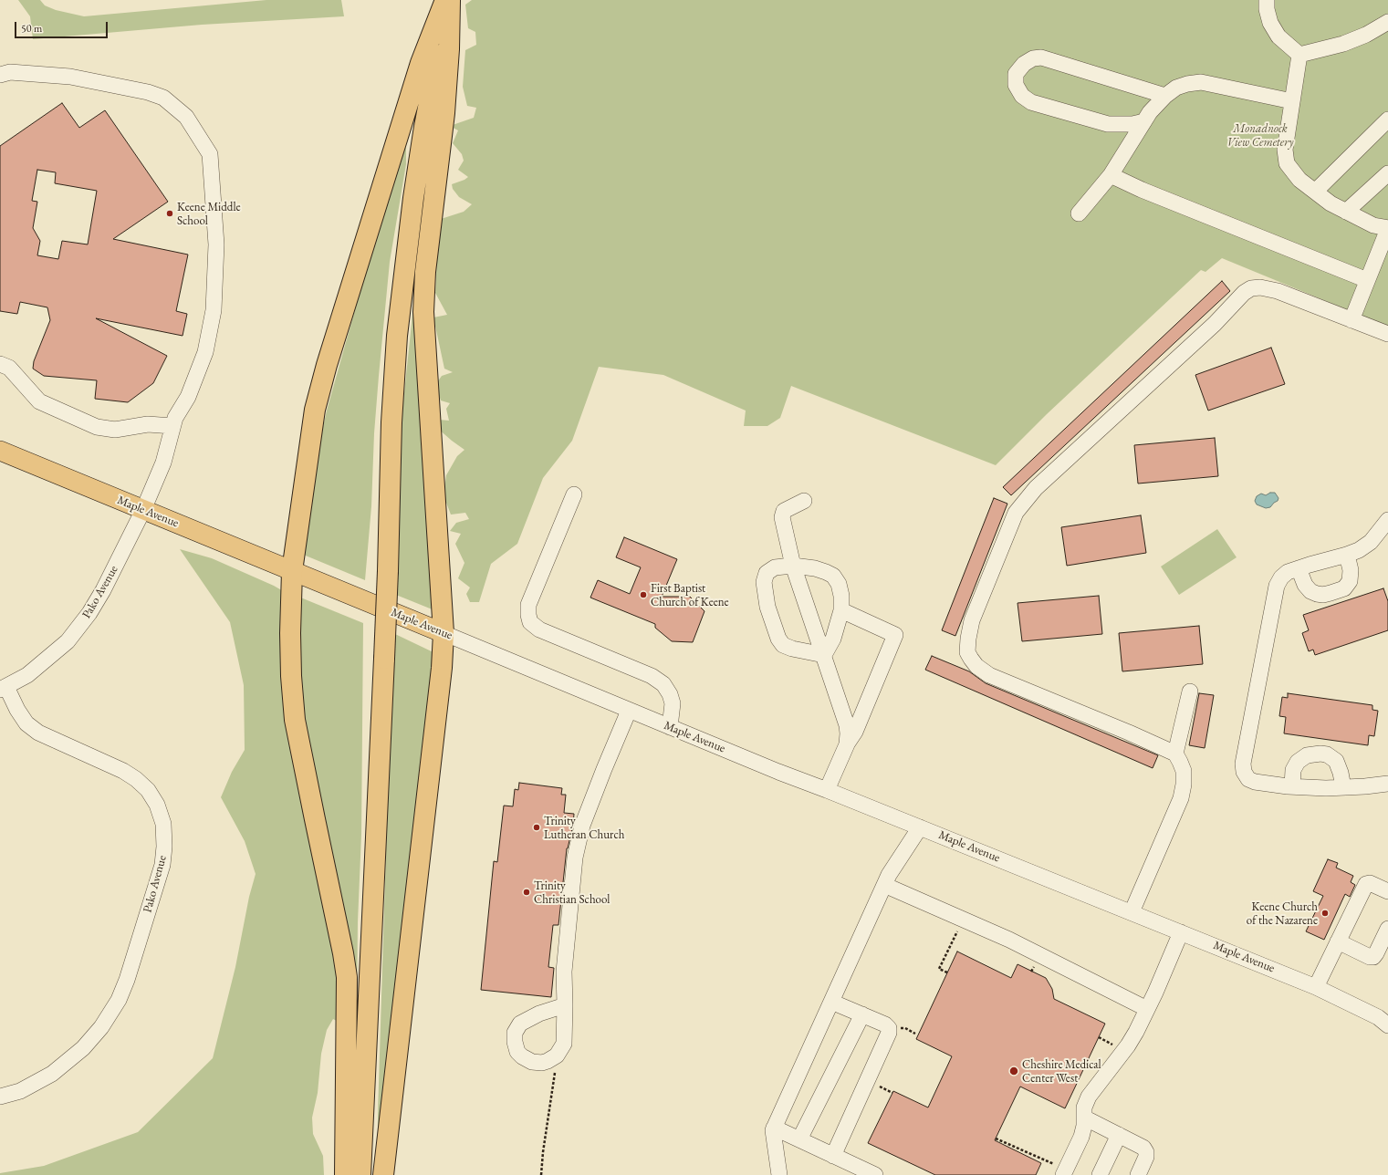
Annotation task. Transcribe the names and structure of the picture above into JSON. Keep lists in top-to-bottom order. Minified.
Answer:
{"streets":{"main road":["Maple Avenue"],"street":["Pako Avenue"]},"crossings":[["Maple Avenue","Pako Avenue"]],"parks":["Monadnock View Cemetery"],"places":["Keene Middle School","First Baptist Church of Keene","Trinity Lutheran Church","Trinity Christian School","Keene Church of the Nazarene","Cheshire Medical Center West"],"scale_bar":"50 m"}
